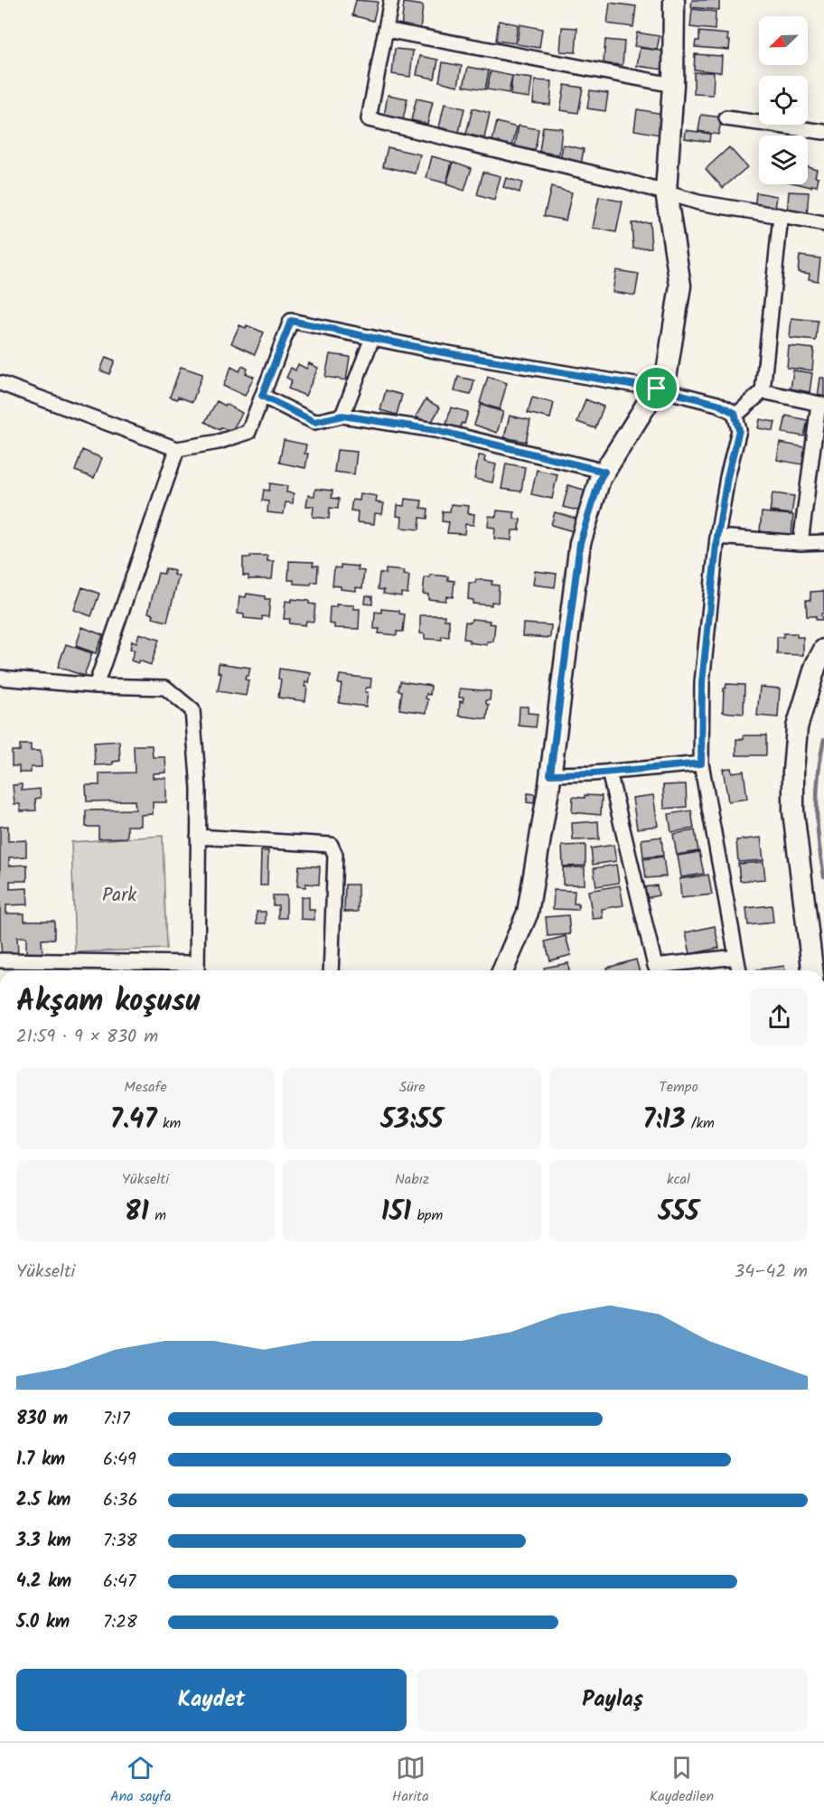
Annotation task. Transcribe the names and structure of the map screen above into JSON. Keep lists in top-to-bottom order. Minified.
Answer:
{"parks":["Park"],"north":"bottom left","page":{"heading":["Akşam koşusu","21:59 · 9 × 830 m"],"stats":[["Mesafe","7.47 km"],["Süre","53:55"],["Tempo","7:13 /km"],["Yükselti","81 m"],["Nabız","151 bpm"],["kcal","555"]],"chart":["Yükselti","34–42 m"],"list":[{"name":"830 m","note":"7:17"},{"name":"1.7 km","note":"6:49"},{"name":"2.5 km","note":"6:36"},{"name":"3.3 km","note":"7:38"},{"name":"4.2 km","note":"6:47"},{"name":"5.0 km","note":"7:28"}],"buttons":["Kaydet","Paylaş"],"tabs":["Ana sayfa","Harita","Kaydedilen"]}}
